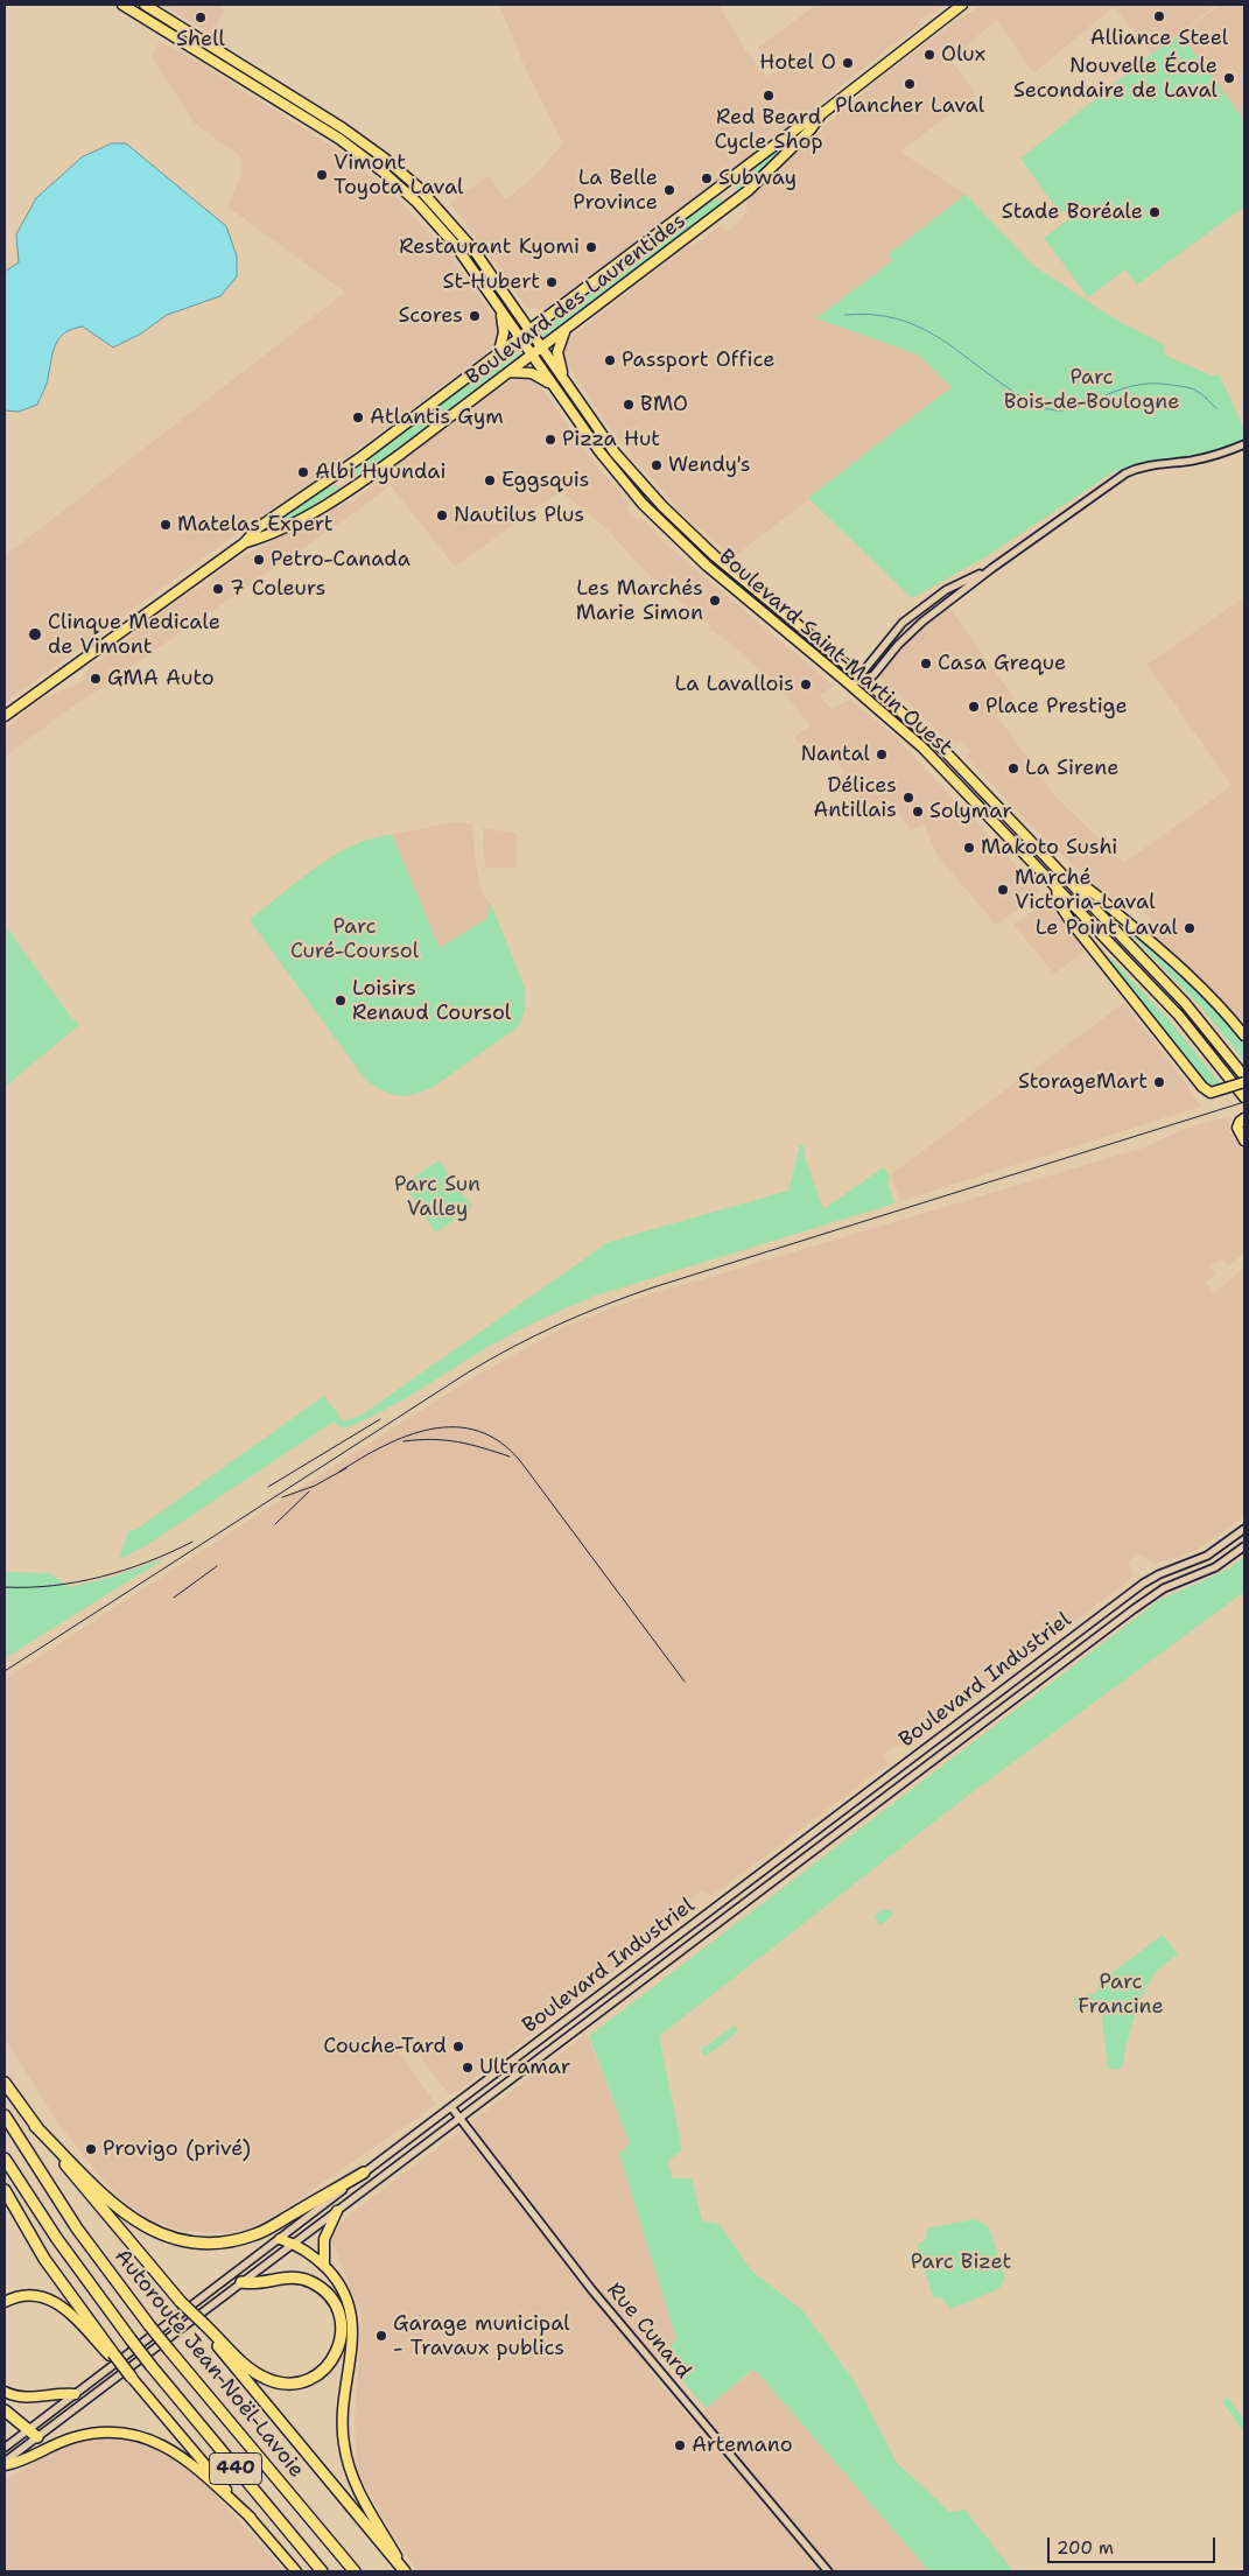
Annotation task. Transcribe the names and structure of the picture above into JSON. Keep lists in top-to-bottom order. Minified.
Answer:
{"streets":{"highway":["Autoroute Jean-Noël-Lavoie","440"],"main road":["Boulevard des Laurentides","Boulevard Saint-Martin Ouest"],"street":["Boulevard Industriel","Rue Cunard"]},"crossings":[["Boulevard des Laurentides","Boulevard Saint-Martin Ouest"],["Boulevard Industriel","Rue Cunard"]],"parks":["Parc Bois-de-Boulogne","Parc Curé-Coursol","Parc Sun Valley","Parc Francine","Parc Bizet"],"places":["Alliance Steel","Shell","Olux","Hotel O","Nouvelle École Secondaire de Laval","Plancher Laval","Red Beard Cycle Shop","Vimont Toyota Laval","Subway","La Belle Province","Stade Boréale","Restaurant Kyomi","St-Hubert","Scores","Passport Office","BMO","Atlantis Gym","Pizza Hut","Wendy's","Albi Hyundai","Eggsquis","Nautilus Plus","Matelas Expert","Petro-Canada","7 Coleurs","Les Marchés Marie Simon","Clinque Medicale de Vimont","Casa Greque","GMA Auto","La Lavallois","Place Prestige","Nantal","La Sirene","Délices Antillais","Solymar","Makoto Sushi","Marché Victoria-Laval","Le Point Laval","Loisirs Renaud Coursol","StorageMart","Couche-Tard","Ultramar","Provigo (privé)","Garage municipal - Travaux publics","Artemano"],"scale_bar":"200 m"}
